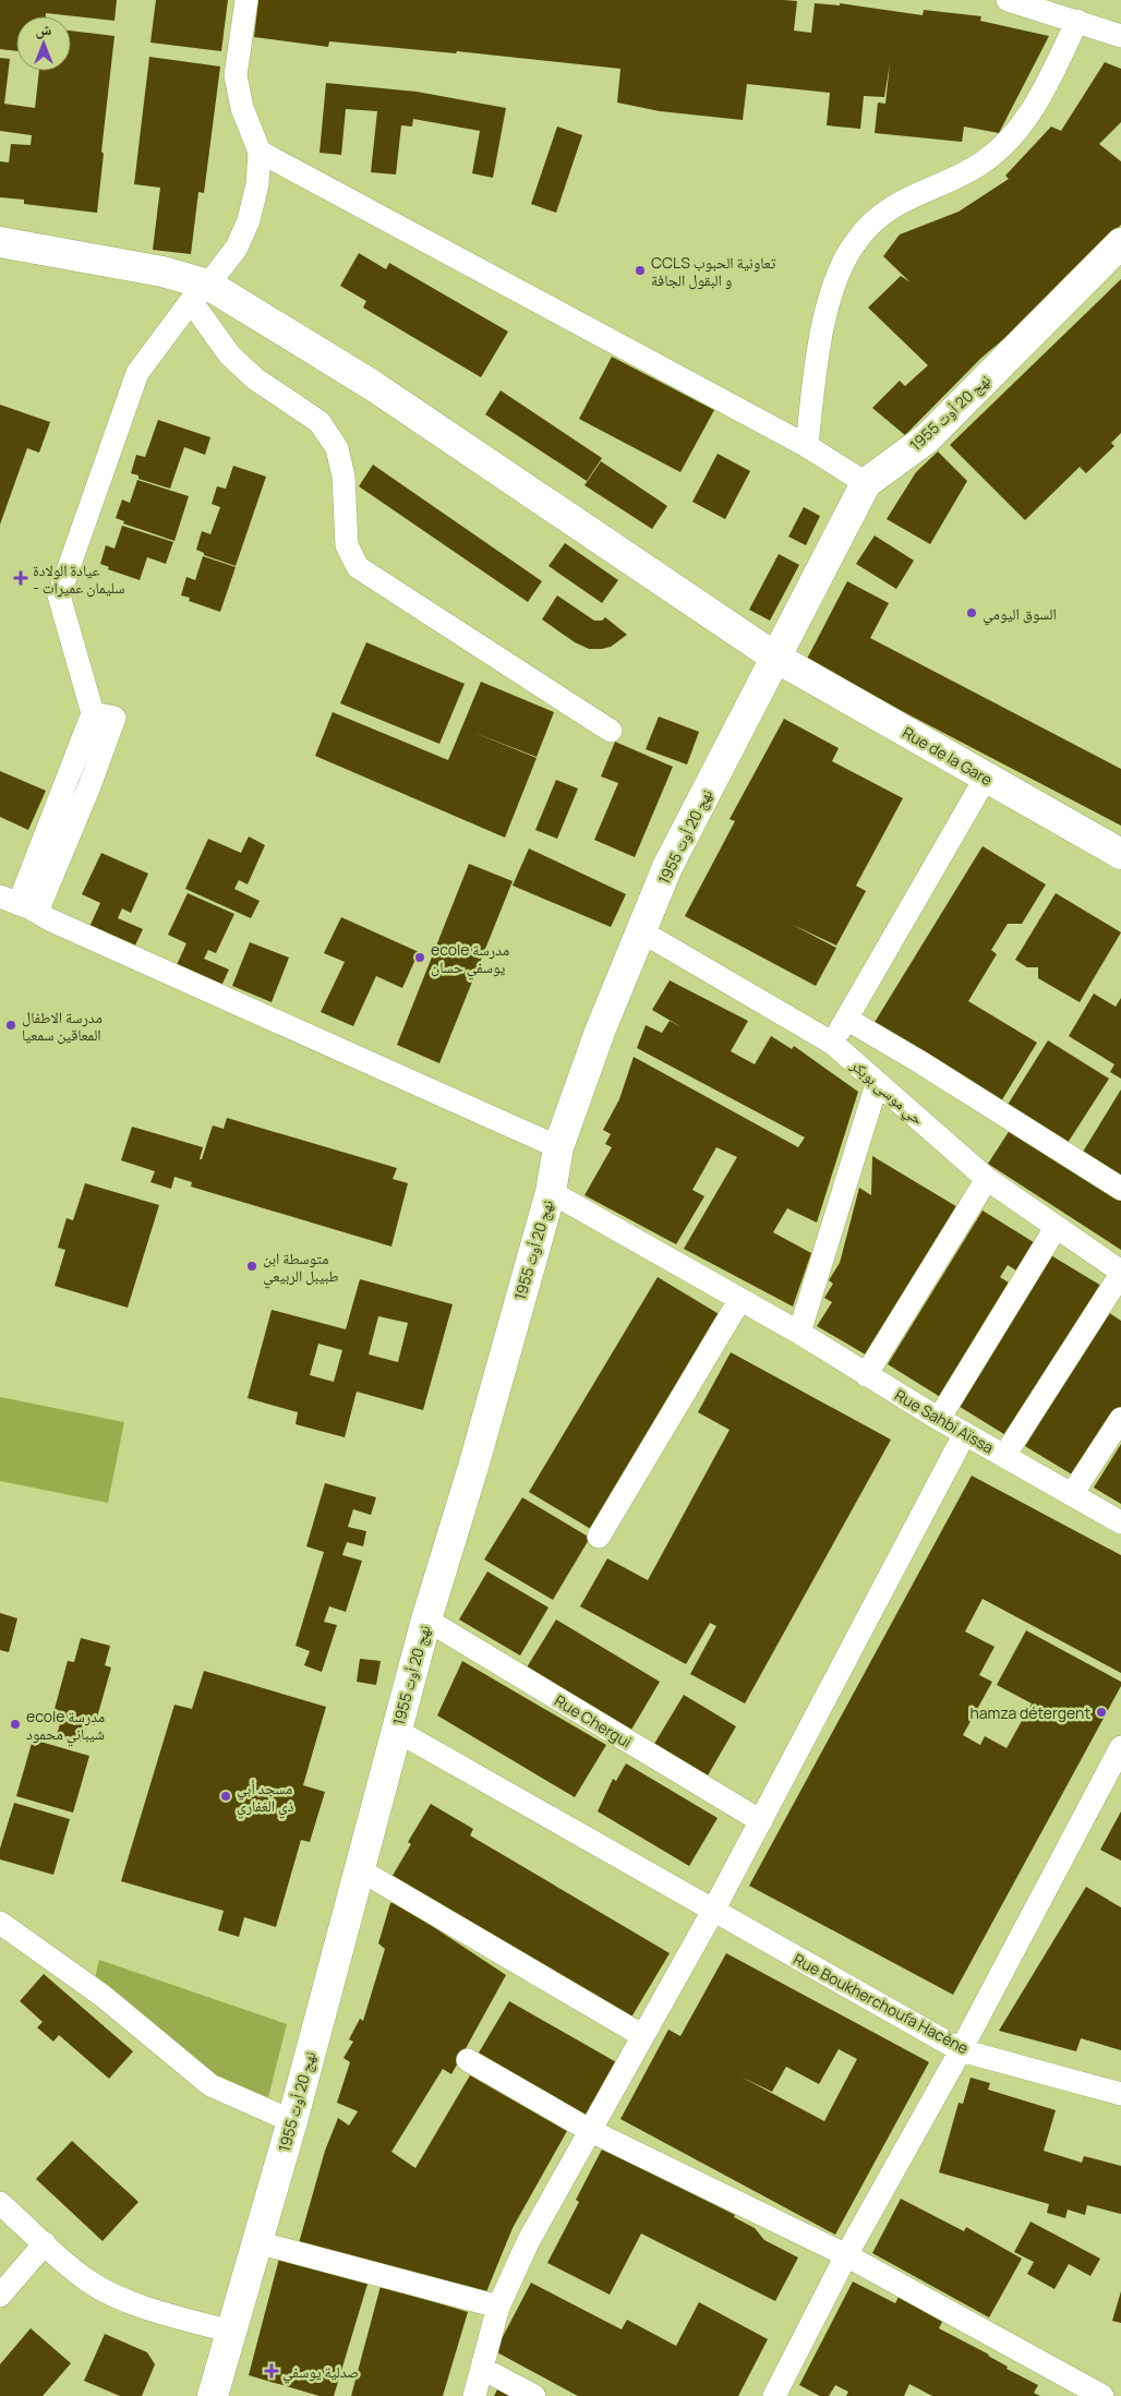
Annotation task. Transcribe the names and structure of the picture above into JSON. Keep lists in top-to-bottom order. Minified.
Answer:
{"streets":{"main road":["نهج 20 أوت 1955","Rue de la Gare"],"street":["حي موسى بوبكر","Rue Sahbi Aïssa","Rue Chergui","Rue Boukherchoufa Hacène"]},"crossings":[["نهج 20 أوت 1955","Rue de la Gare"],["نهج 20 أوت 1955","حي موسى بوبكر"],["نهج 20 أوت 1955","Rue Sahbi Aïssa"],["نهج 20 أوت 1955","Rue Chergui"],["نهج 20 أوت 1955","Rue Boukherchoufa Hacène"]],"places":{"other":["CCLS تعاونية الحبوب و البقول الجافة","السوق اليومي","ecole مدرسة يوسفي حسان","مدرسة الاطفال المعاقين سمعيا","متوسطة ابن طبيبل الربيعي","hamza détergent","ecole مدرسة شيباني محمود","مسجد أبي ذي الغفاري"],"health":["عيادة الولادة - سليمان عميرات","صدلية يوسفي"]},"north":"top"}
